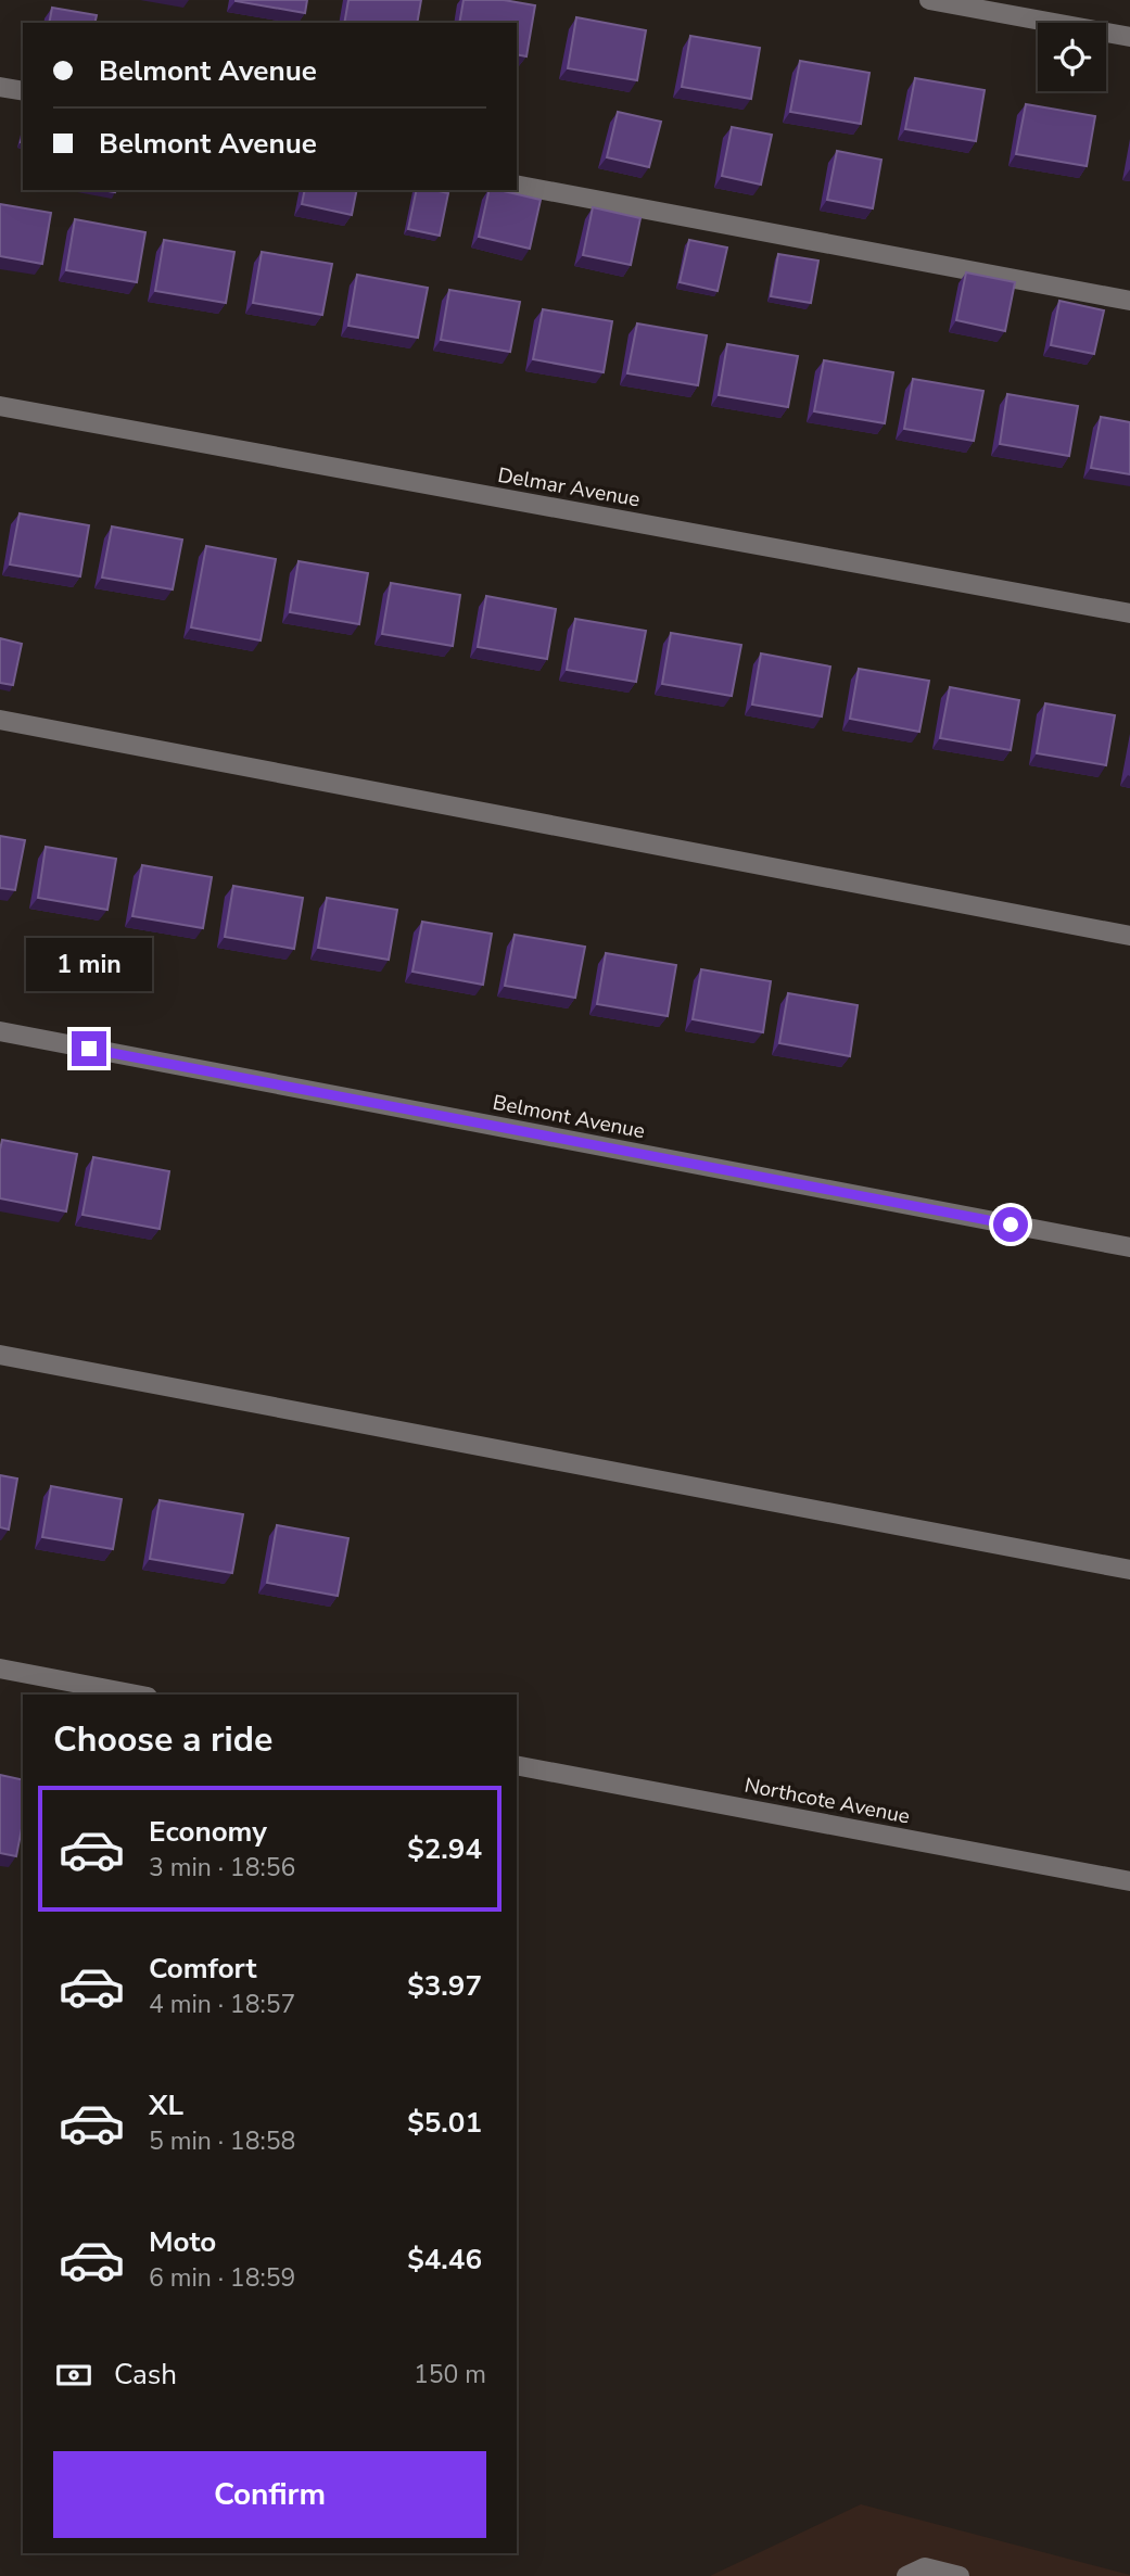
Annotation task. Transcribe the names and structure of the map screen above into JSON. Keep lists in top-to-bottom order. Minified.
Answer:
{"streets":{"street":["Delmar Avenue","Belmont Avenue","Northcote Avenue"]},"page":{"banner":["Belmont Avenue","Belmont Avenue"],"bubble":"1 min","heading":"Choose a ride","list":[{"name":"Economy","note":"3 min · 18:56","value":"$2.94"},{"name":"Comfort","note":"4 min · 18:57","value":"$3.97"},{"name":"XL","note":"5 min · 18:58","value":"$5.01"},{"name":"Moto","note":"6 min · 18:59","value":"$4.46"}],"pay":["Cash","150 m"],"buttons":"Confirm"}}
